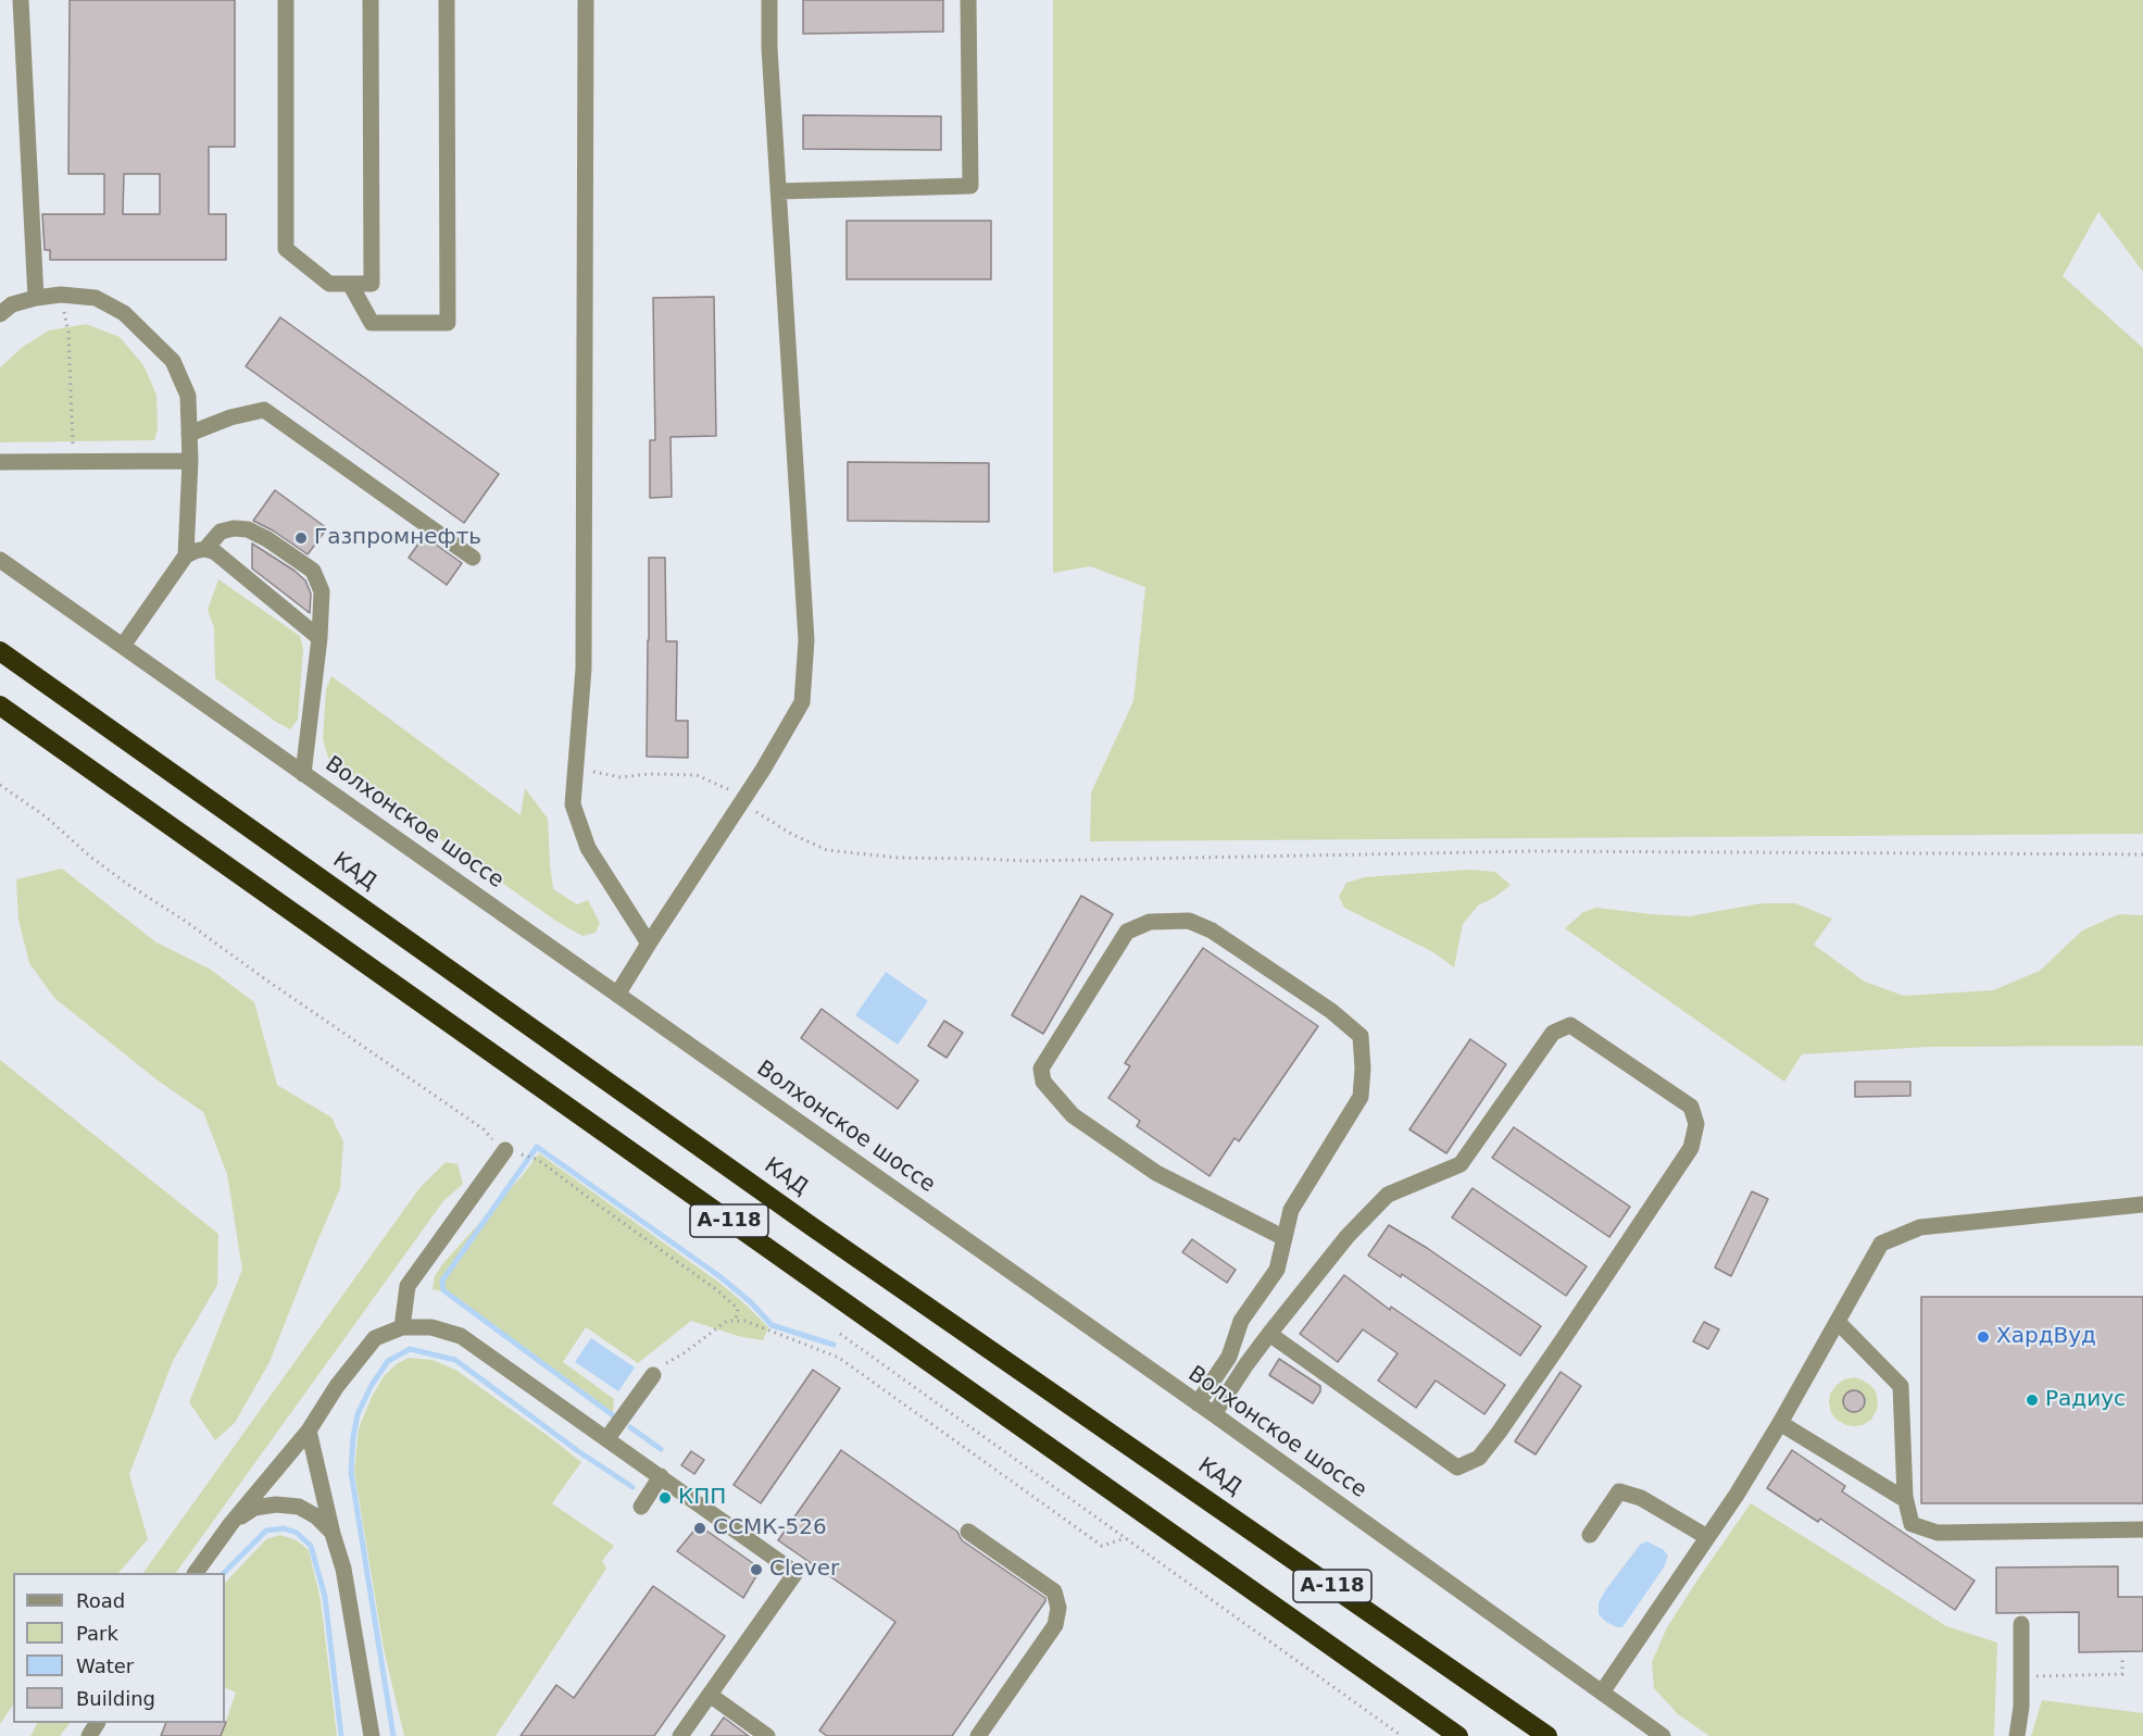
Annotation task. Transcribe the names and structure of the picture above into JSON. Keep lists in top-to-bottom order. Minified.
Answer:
{"streets":{"highway":["КАД","А-118"],"street":["Волхонское шоссе"]},"places":["Газпромнефть","ХардВуд","Радиус","КПП","ССМК-526","Clever"],"legend":["Road","Park","Water","Building"]}
